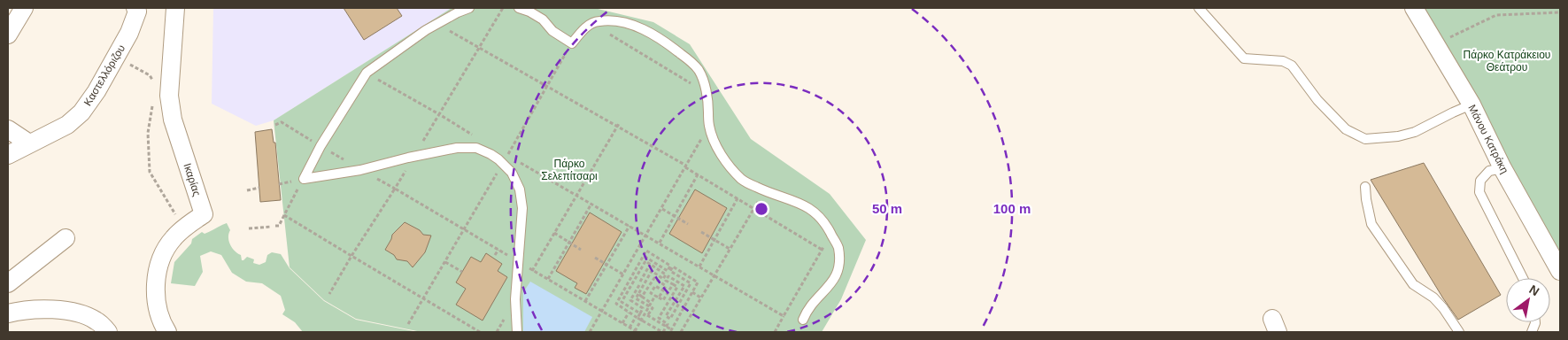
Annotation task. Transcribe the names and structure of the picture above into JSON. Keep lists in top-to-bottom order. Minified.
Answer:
{"streets":{"street":["Καστελλόριζου","Μάνου Κατράκη","Ικαρίας"]},"parks":["Πάρκο Κατράκειου Θεάτρου","Πάρκο Σελεπίτσαρι"],"north":"top right","rings":["50 m","100 m"]}
